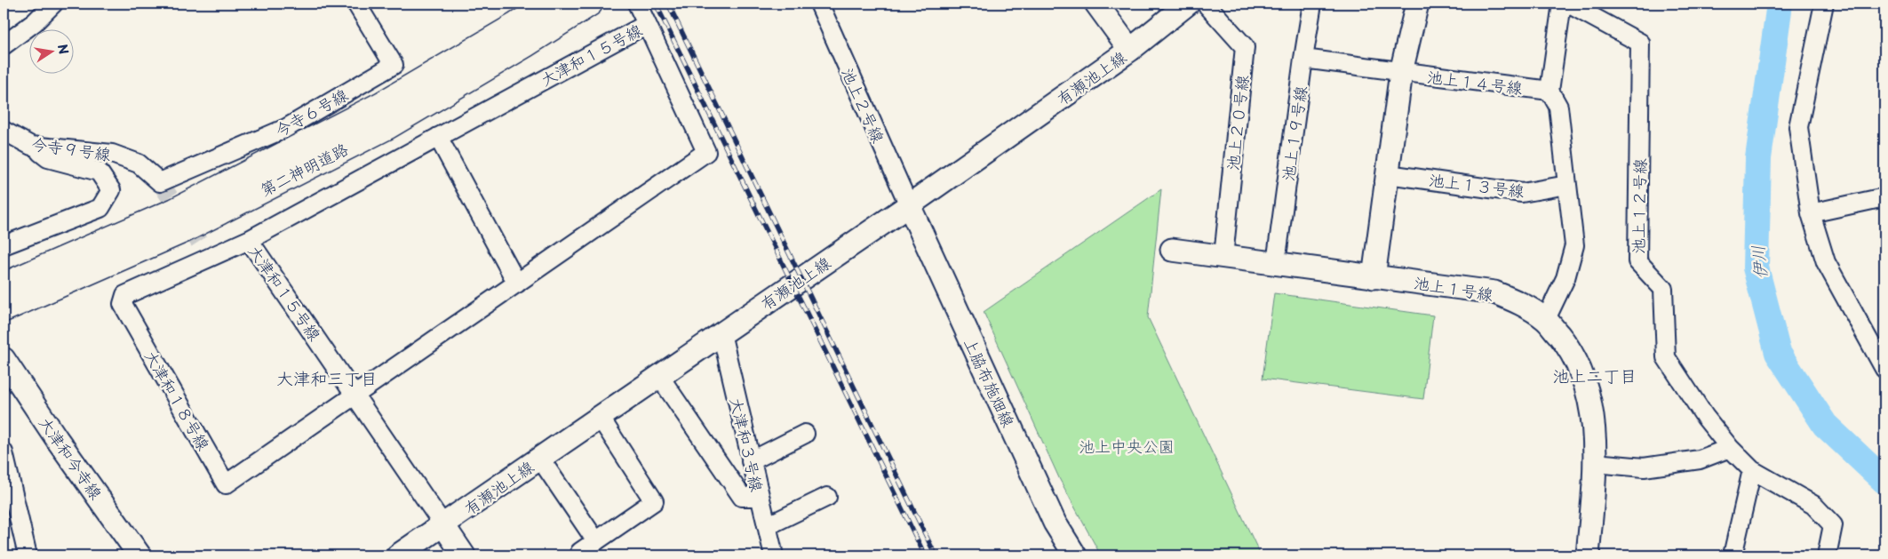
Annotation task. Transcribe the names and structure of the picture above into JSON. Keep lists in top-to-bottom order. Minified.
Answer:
{"streets":{"highway":["第二神明道路"],"street":["大津和１５号線","有瀬池上線","池上１４号線","池上２号線","今寺６号線","池上２０号線","池上１９号線","今寺９号線","池上１３号線","池上１２号線","池上１号線","上脇布施畑線","大津和１８号線","大津和３号線","大津和今寺線"]},"crossings":[["大津和１５号線","有瀬池上線"],["大津和１５号線","大津和１８号線"],["有瀬池上線","池上２号線"],["有瀬池上線","上脇布施畑線"],["有瀬池上線","大津和３号線"],["池上１４号線","池上１９号線"],["池上２号線","上脇布施畑線"],["今寺６号線","今寺９号線"],["池上２０号線","池上１号線"],["池上１９号線","池上１号線"]],"districts":["池上二丁目","大津和三丁目"],"water":["伊川"],"parks":["池上中央公園"],"north":"right"}
